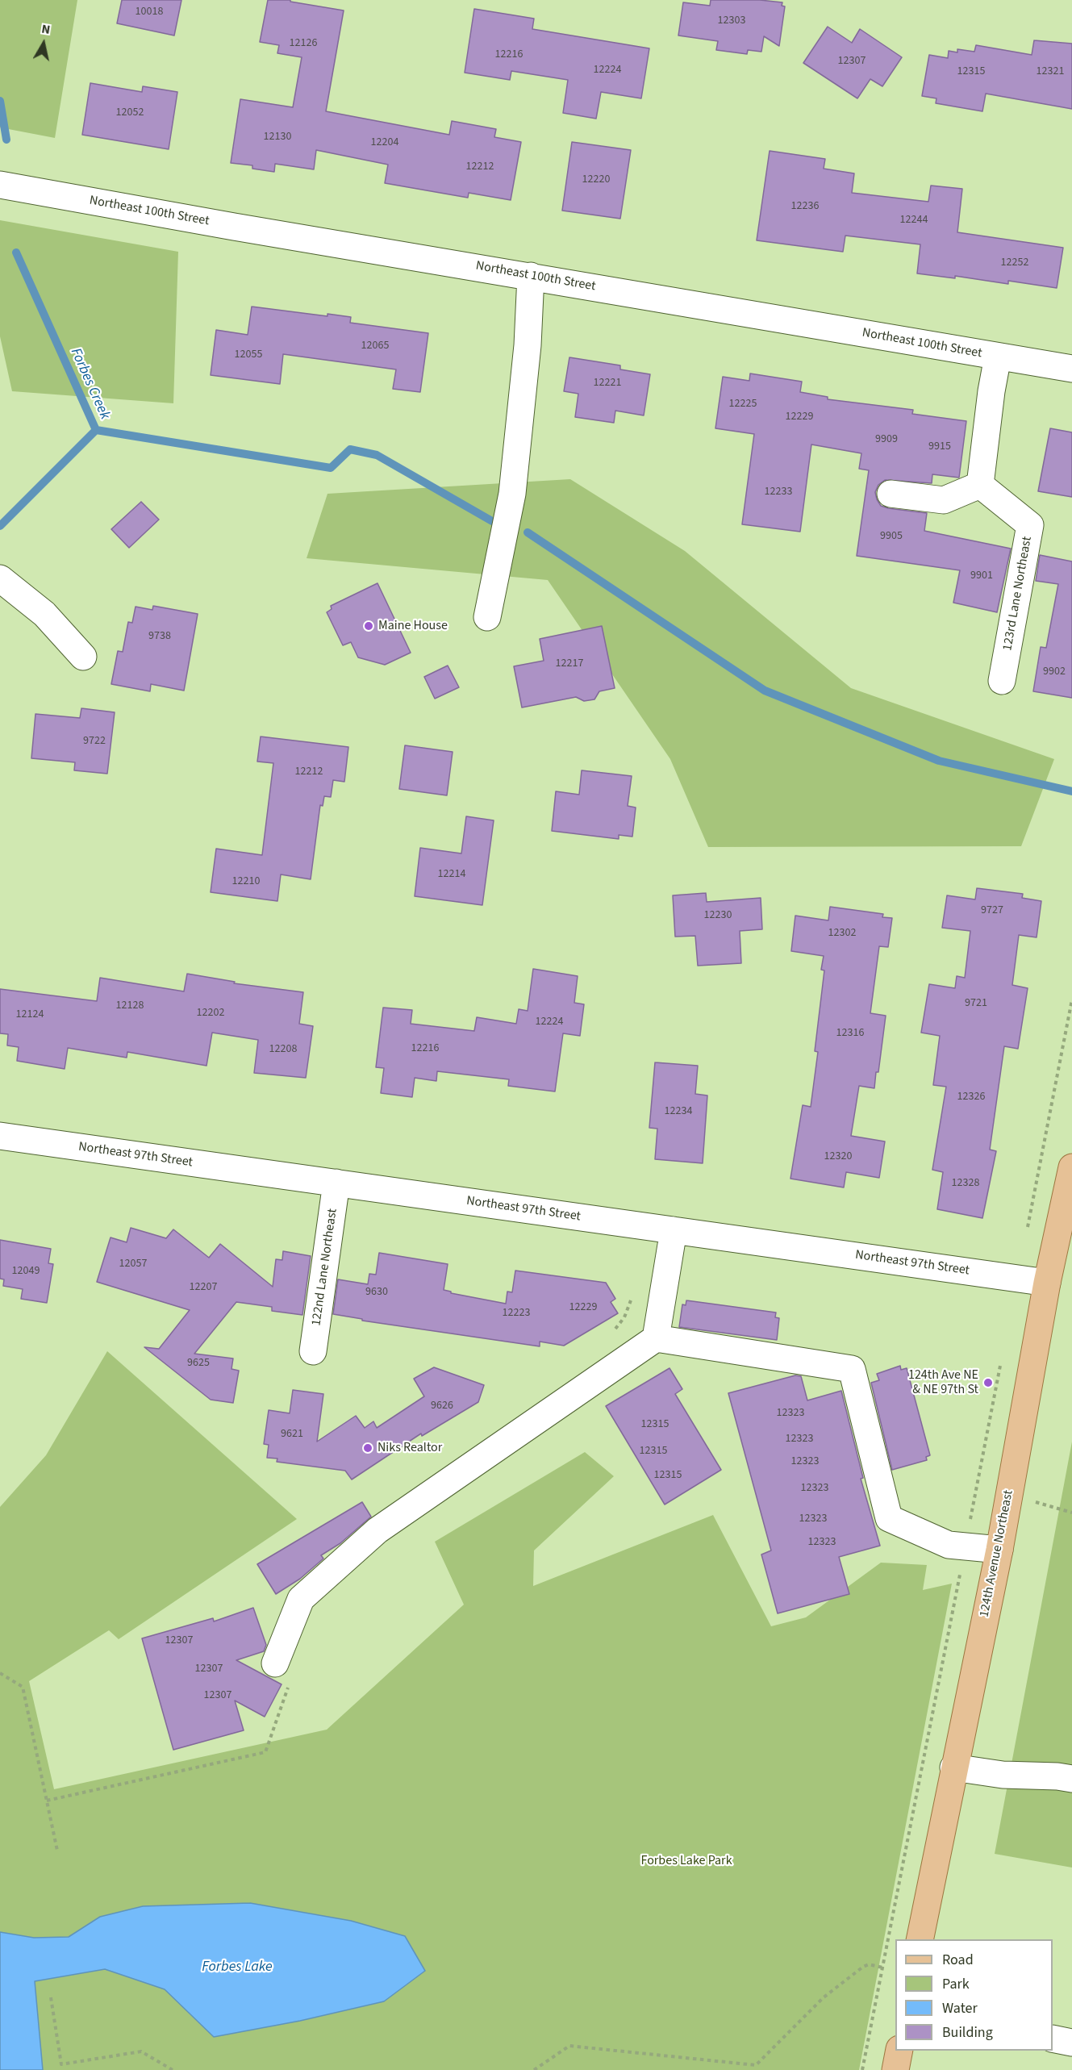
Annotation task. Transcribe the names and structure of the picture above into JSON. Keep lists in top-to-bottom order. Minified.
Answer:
{"streets":{"main road":["124th Avenue Northeast"],"street":["Northeast 100th Street","123rd Lane Northeast","Northeast 97th Street","122nd Lane Northeast"]},"crossings":[["Northeast 97th Street","122nd Lane Northeast"],["Northeast 97th Street","124th Avenue Northeast"]],"water":["Forbes Creek","Forbes Lake"],"parks":["Forbes Lake Park"],"places":["Maine House","124th Ave NE & NE 97th St","Niks Realtor"],"house_numbers":["10018","12303","12126","12216","12307","12224","12315","12321","12052","12130","12204","12212","12220","12236","12244","12252","12065","12055","12221","12225","12229","9909","9915","12233","9905","9901","9738","12217","9902","9722","12212","12214","12210","9727","12230","12302","9721","12128","12202","12124","12224","12316","12216","12208","12326","12234","12320","12328","12057","12049","12207","9630","12229","12223","9625","9626","12323","12315","9621","12323","12315","12323","12315","12323","12323","12323","12307","12307","12307"],"legend":["Road","Park","Water","Building"],"north":"top"}
